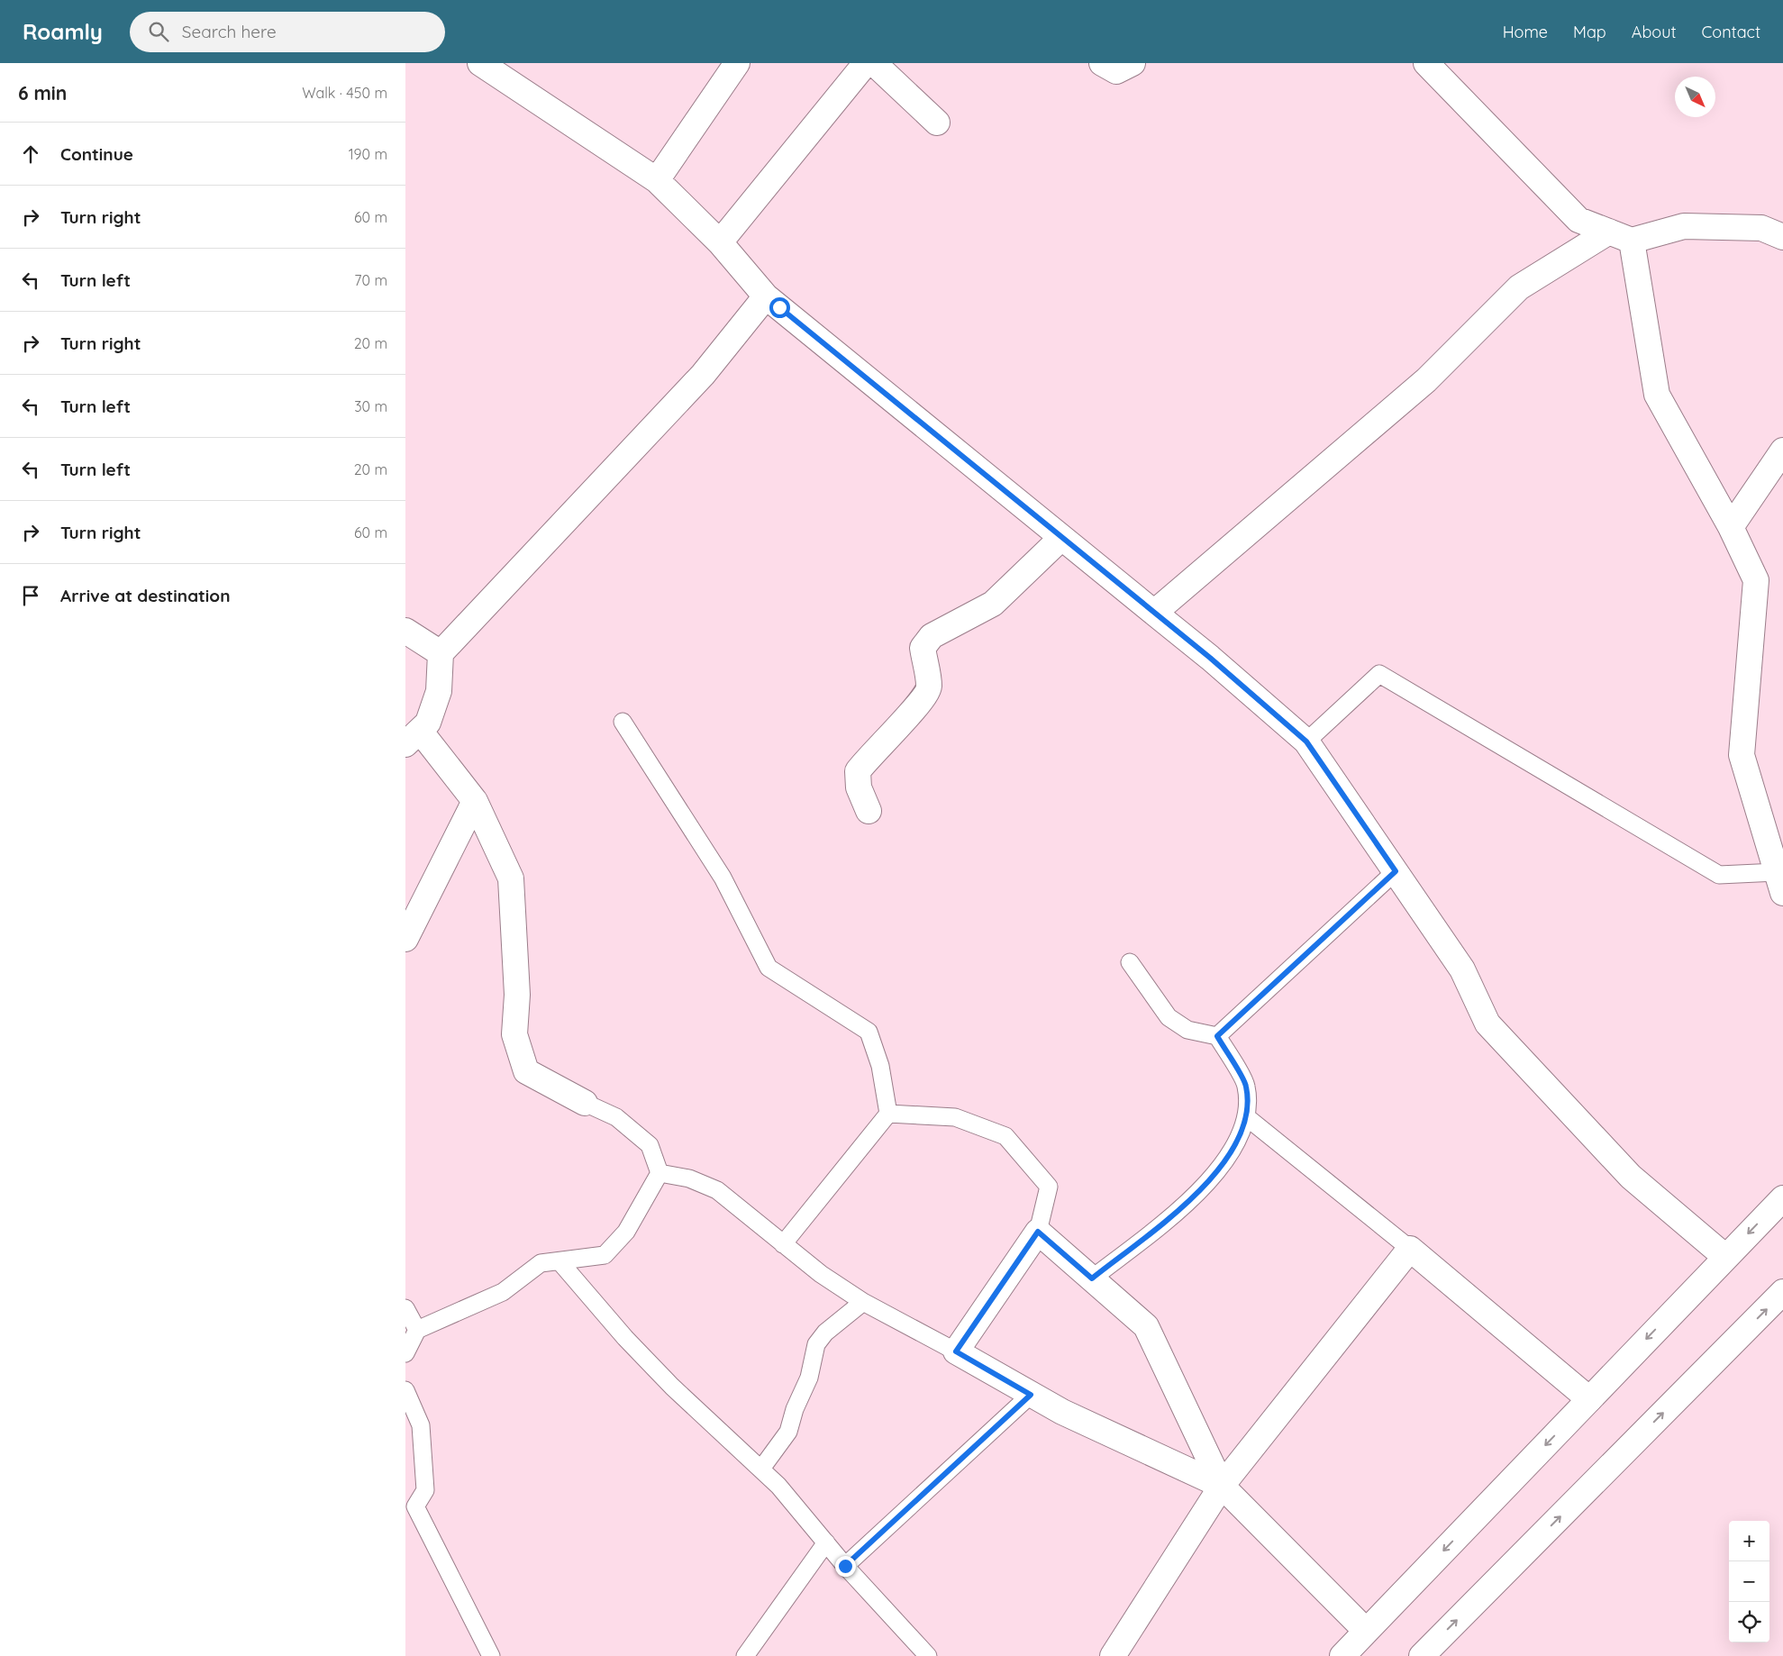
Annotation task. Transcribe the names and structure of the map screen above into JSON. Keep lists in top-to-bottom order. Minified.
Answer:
{"north":"bottom right","page":{"header":"Roamly","search":"Search here","nav":["Home","Map","About","Contact"],"heading":["6 min","Walk · 450 m"],"list":[["Continue","190 m"],["Turn right","60 m"],["Turn left","70 m"],["Turn right","20 m"],["Turn left","30 m"],["Turn left","20 m"],["Turn right","60 m"],"Arrive at destination"],"map_buttons":["+","−"]}}
